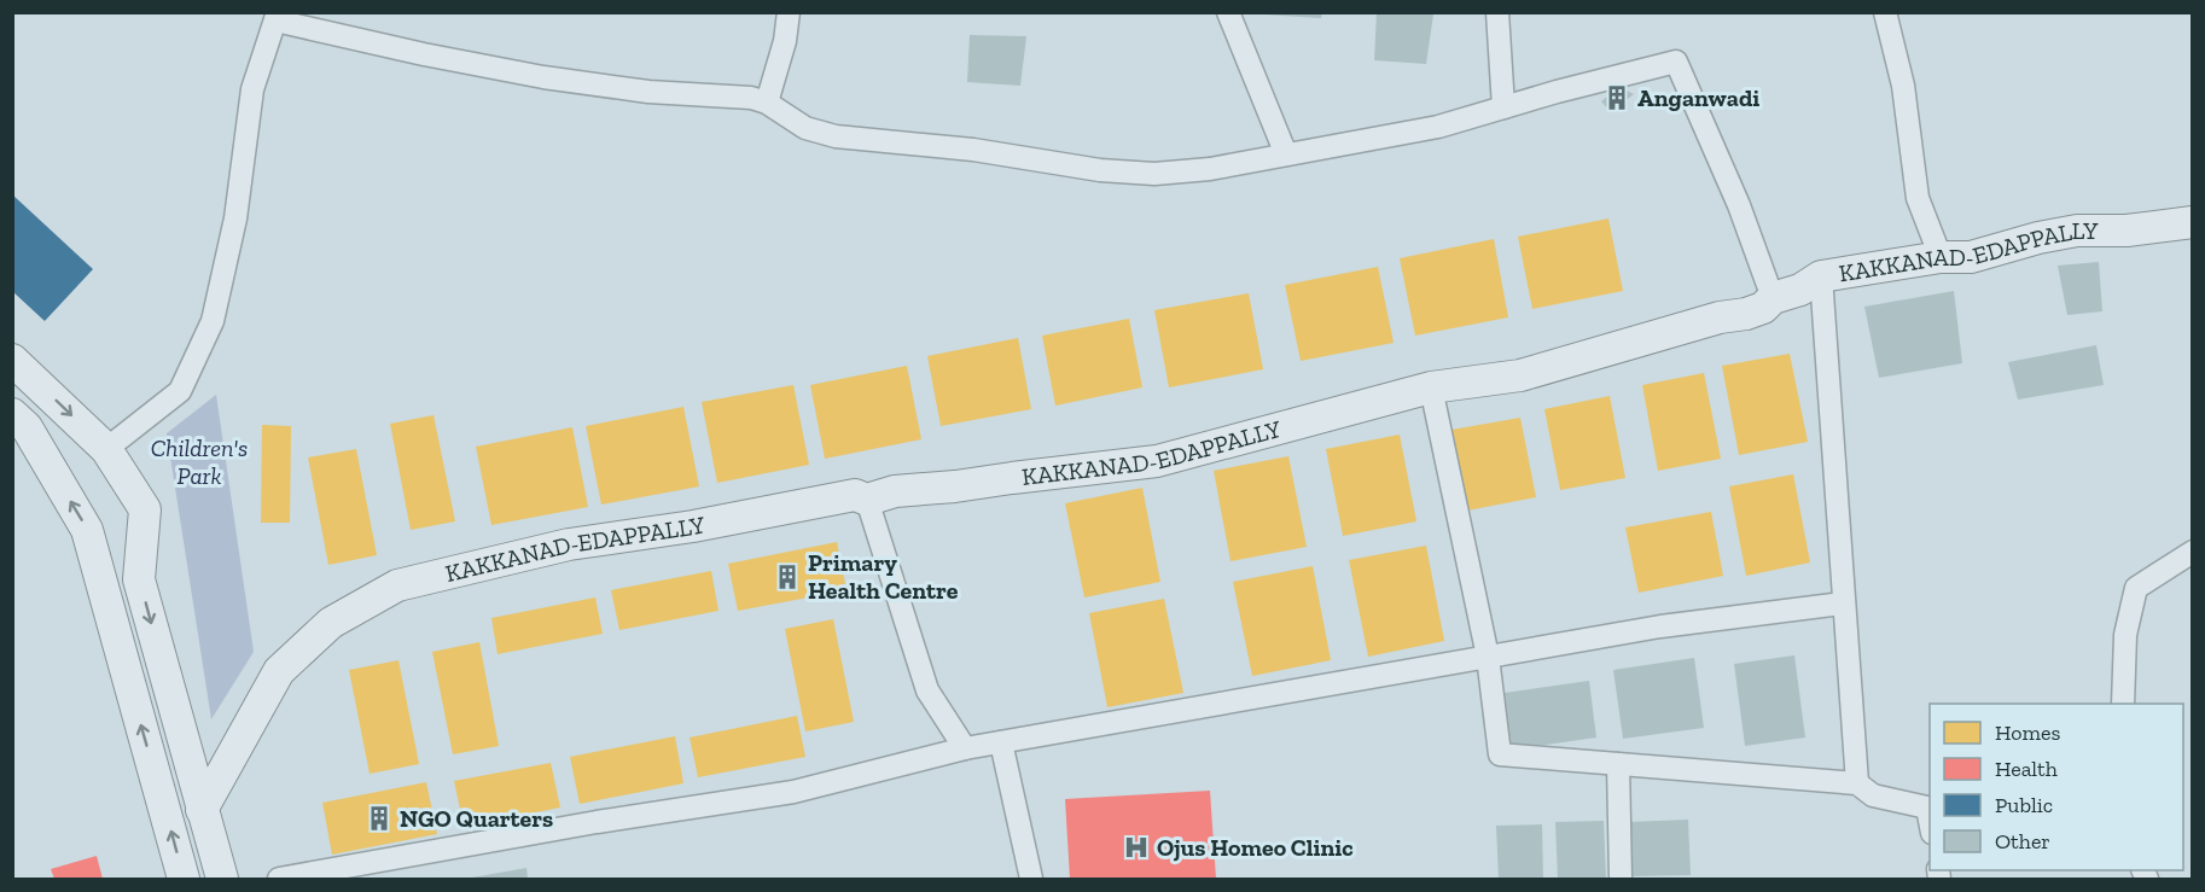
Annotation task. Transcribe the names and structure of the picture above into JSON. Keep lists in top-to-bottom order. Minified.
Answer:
{"streets":{"street":["KAKKANAD-EDAPPALLY"]},"parks":["Children's Park"],"places":{"building":["Anganwadi","Primary Health Centre","NGO Quarters"],"hospital":["Ojus Homeo Clinic"]},"legend":["Homes","Health","Public","Other"]}
